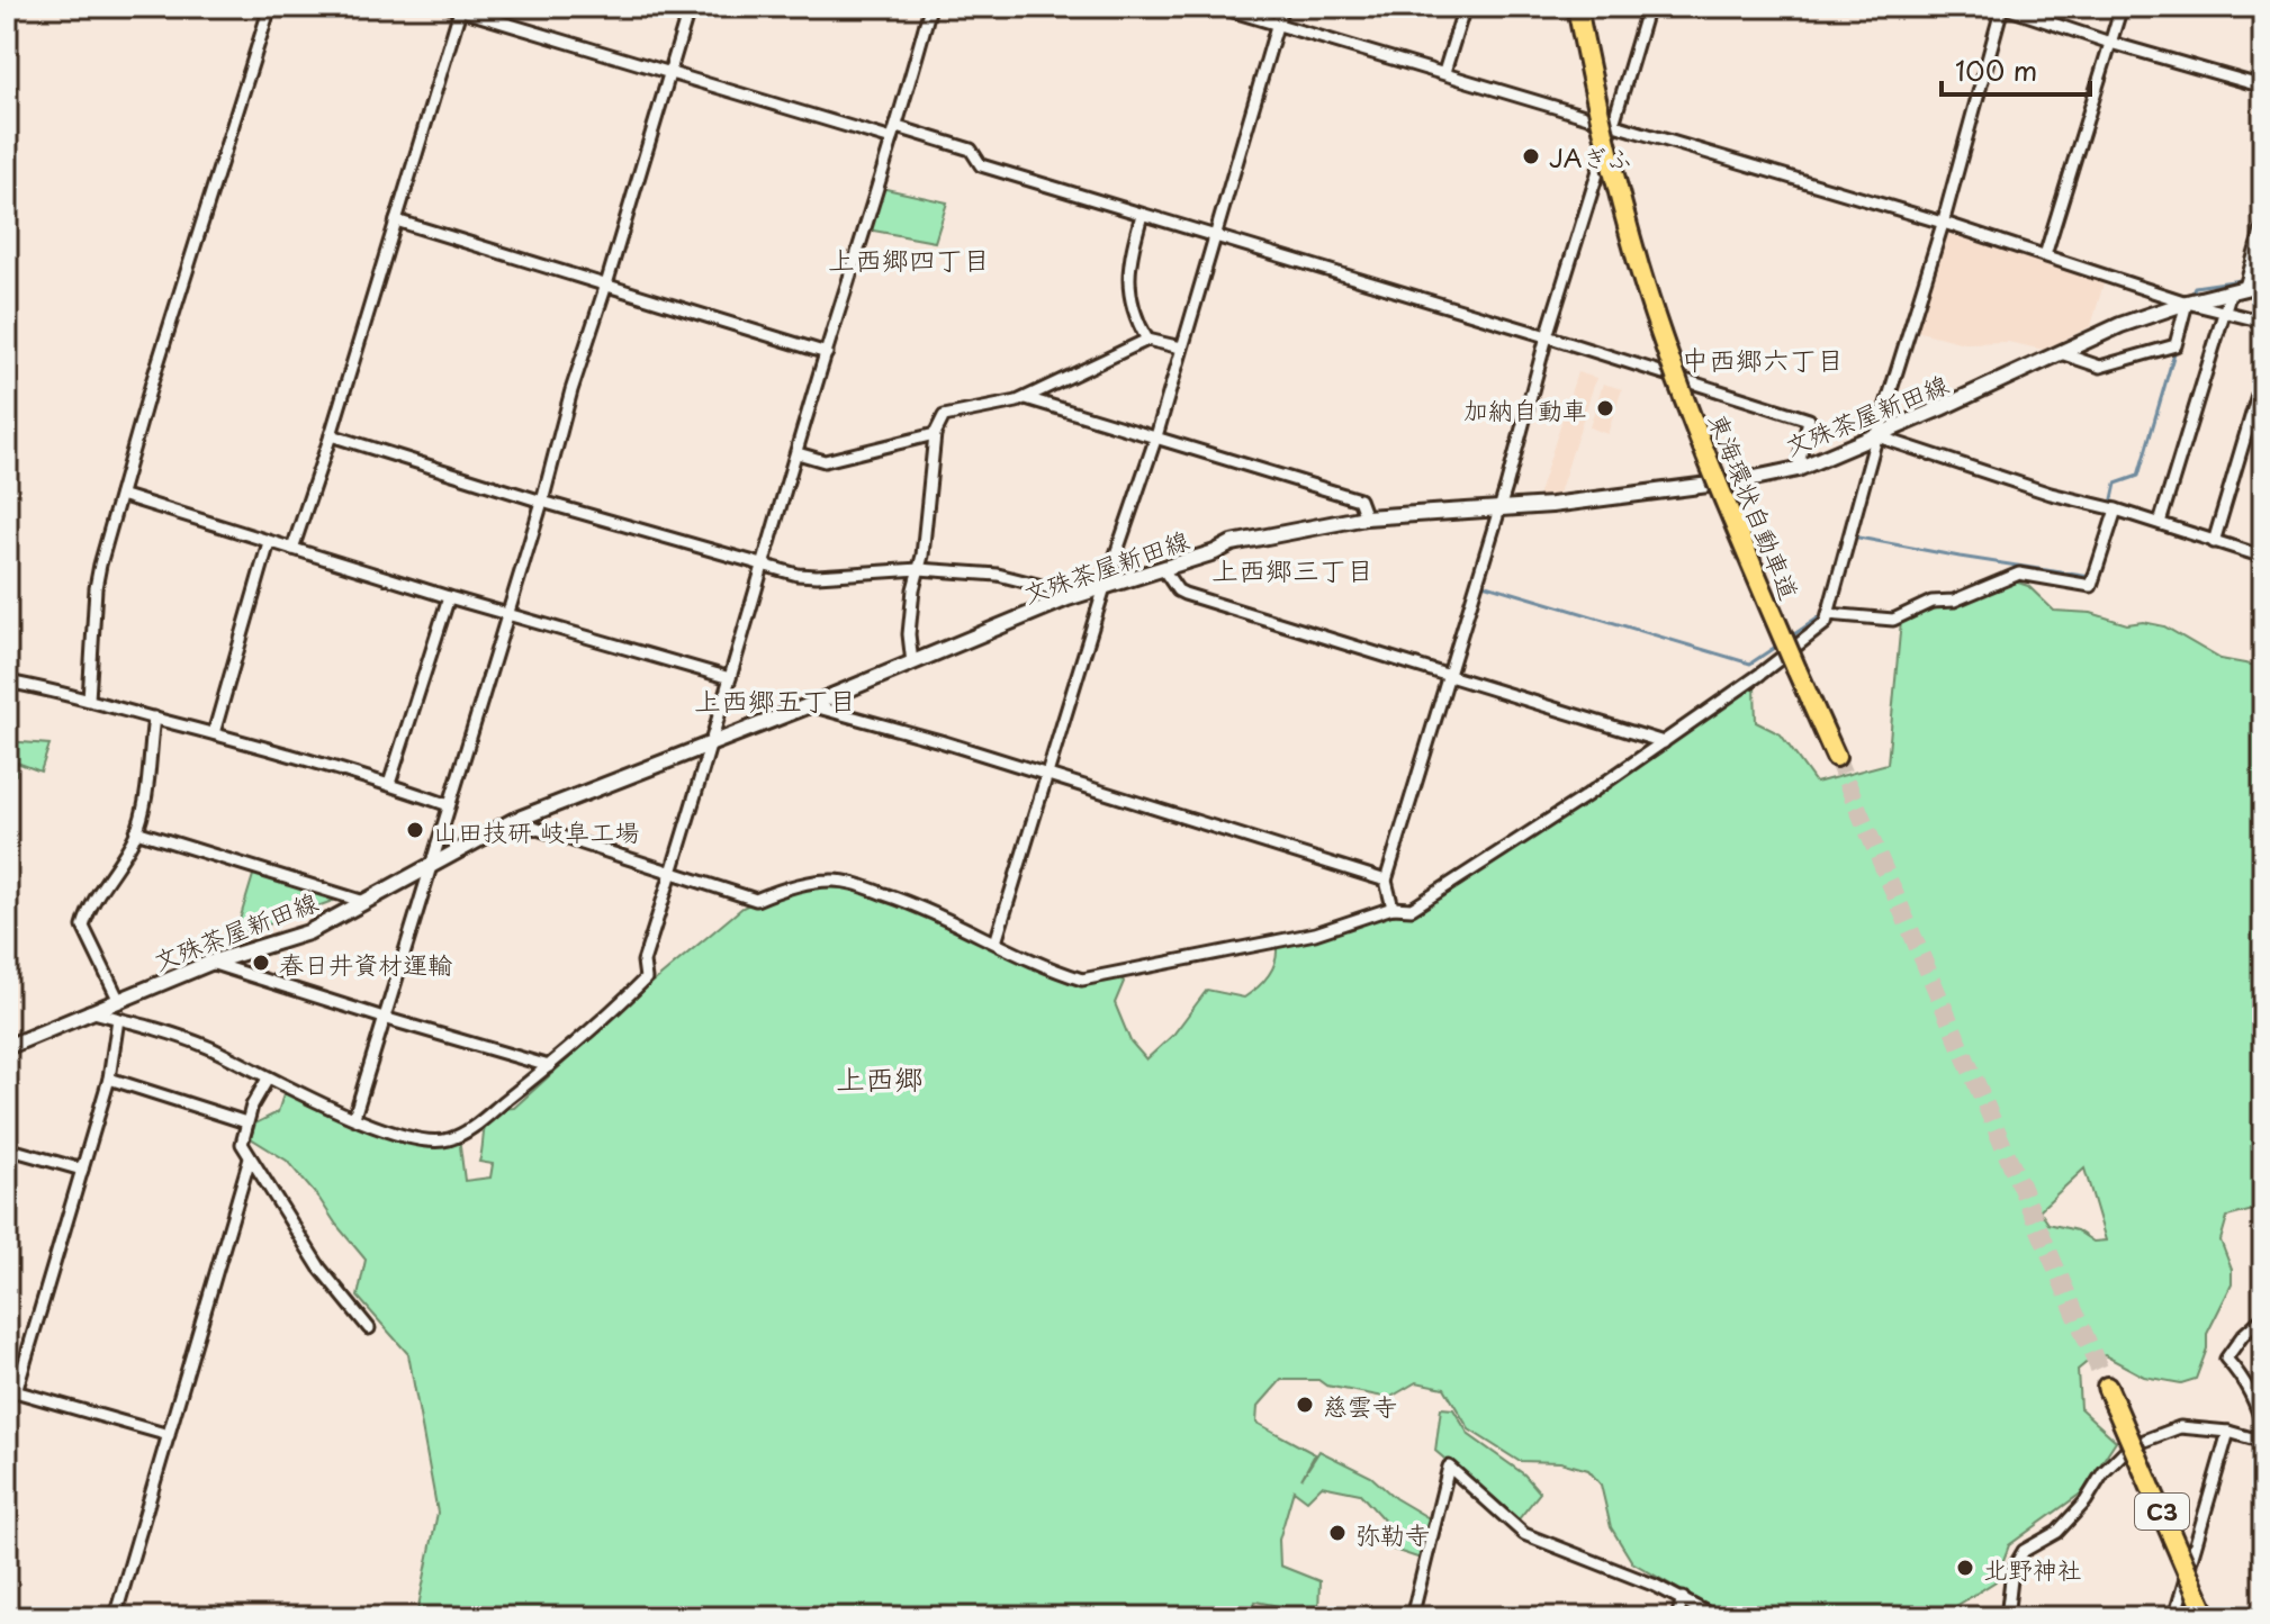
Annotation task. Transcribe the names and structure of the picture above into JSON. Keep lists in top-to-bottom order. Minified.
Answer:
{"streets":{"highway":["東海環状自動車道","C3"],"main road":["文殊茶屋新田線"]},"districts":["上西郷四丁目","中西郷六丁目","上西郷三丁目","上西郷五丁目","上西郷"],"places":["JAぎふ","加納自動車","山田技研 岐阜工場","春日井資材運輸","慈雲寺","弥勒寺","北野神社"],"scale_bar":"100 m"}
